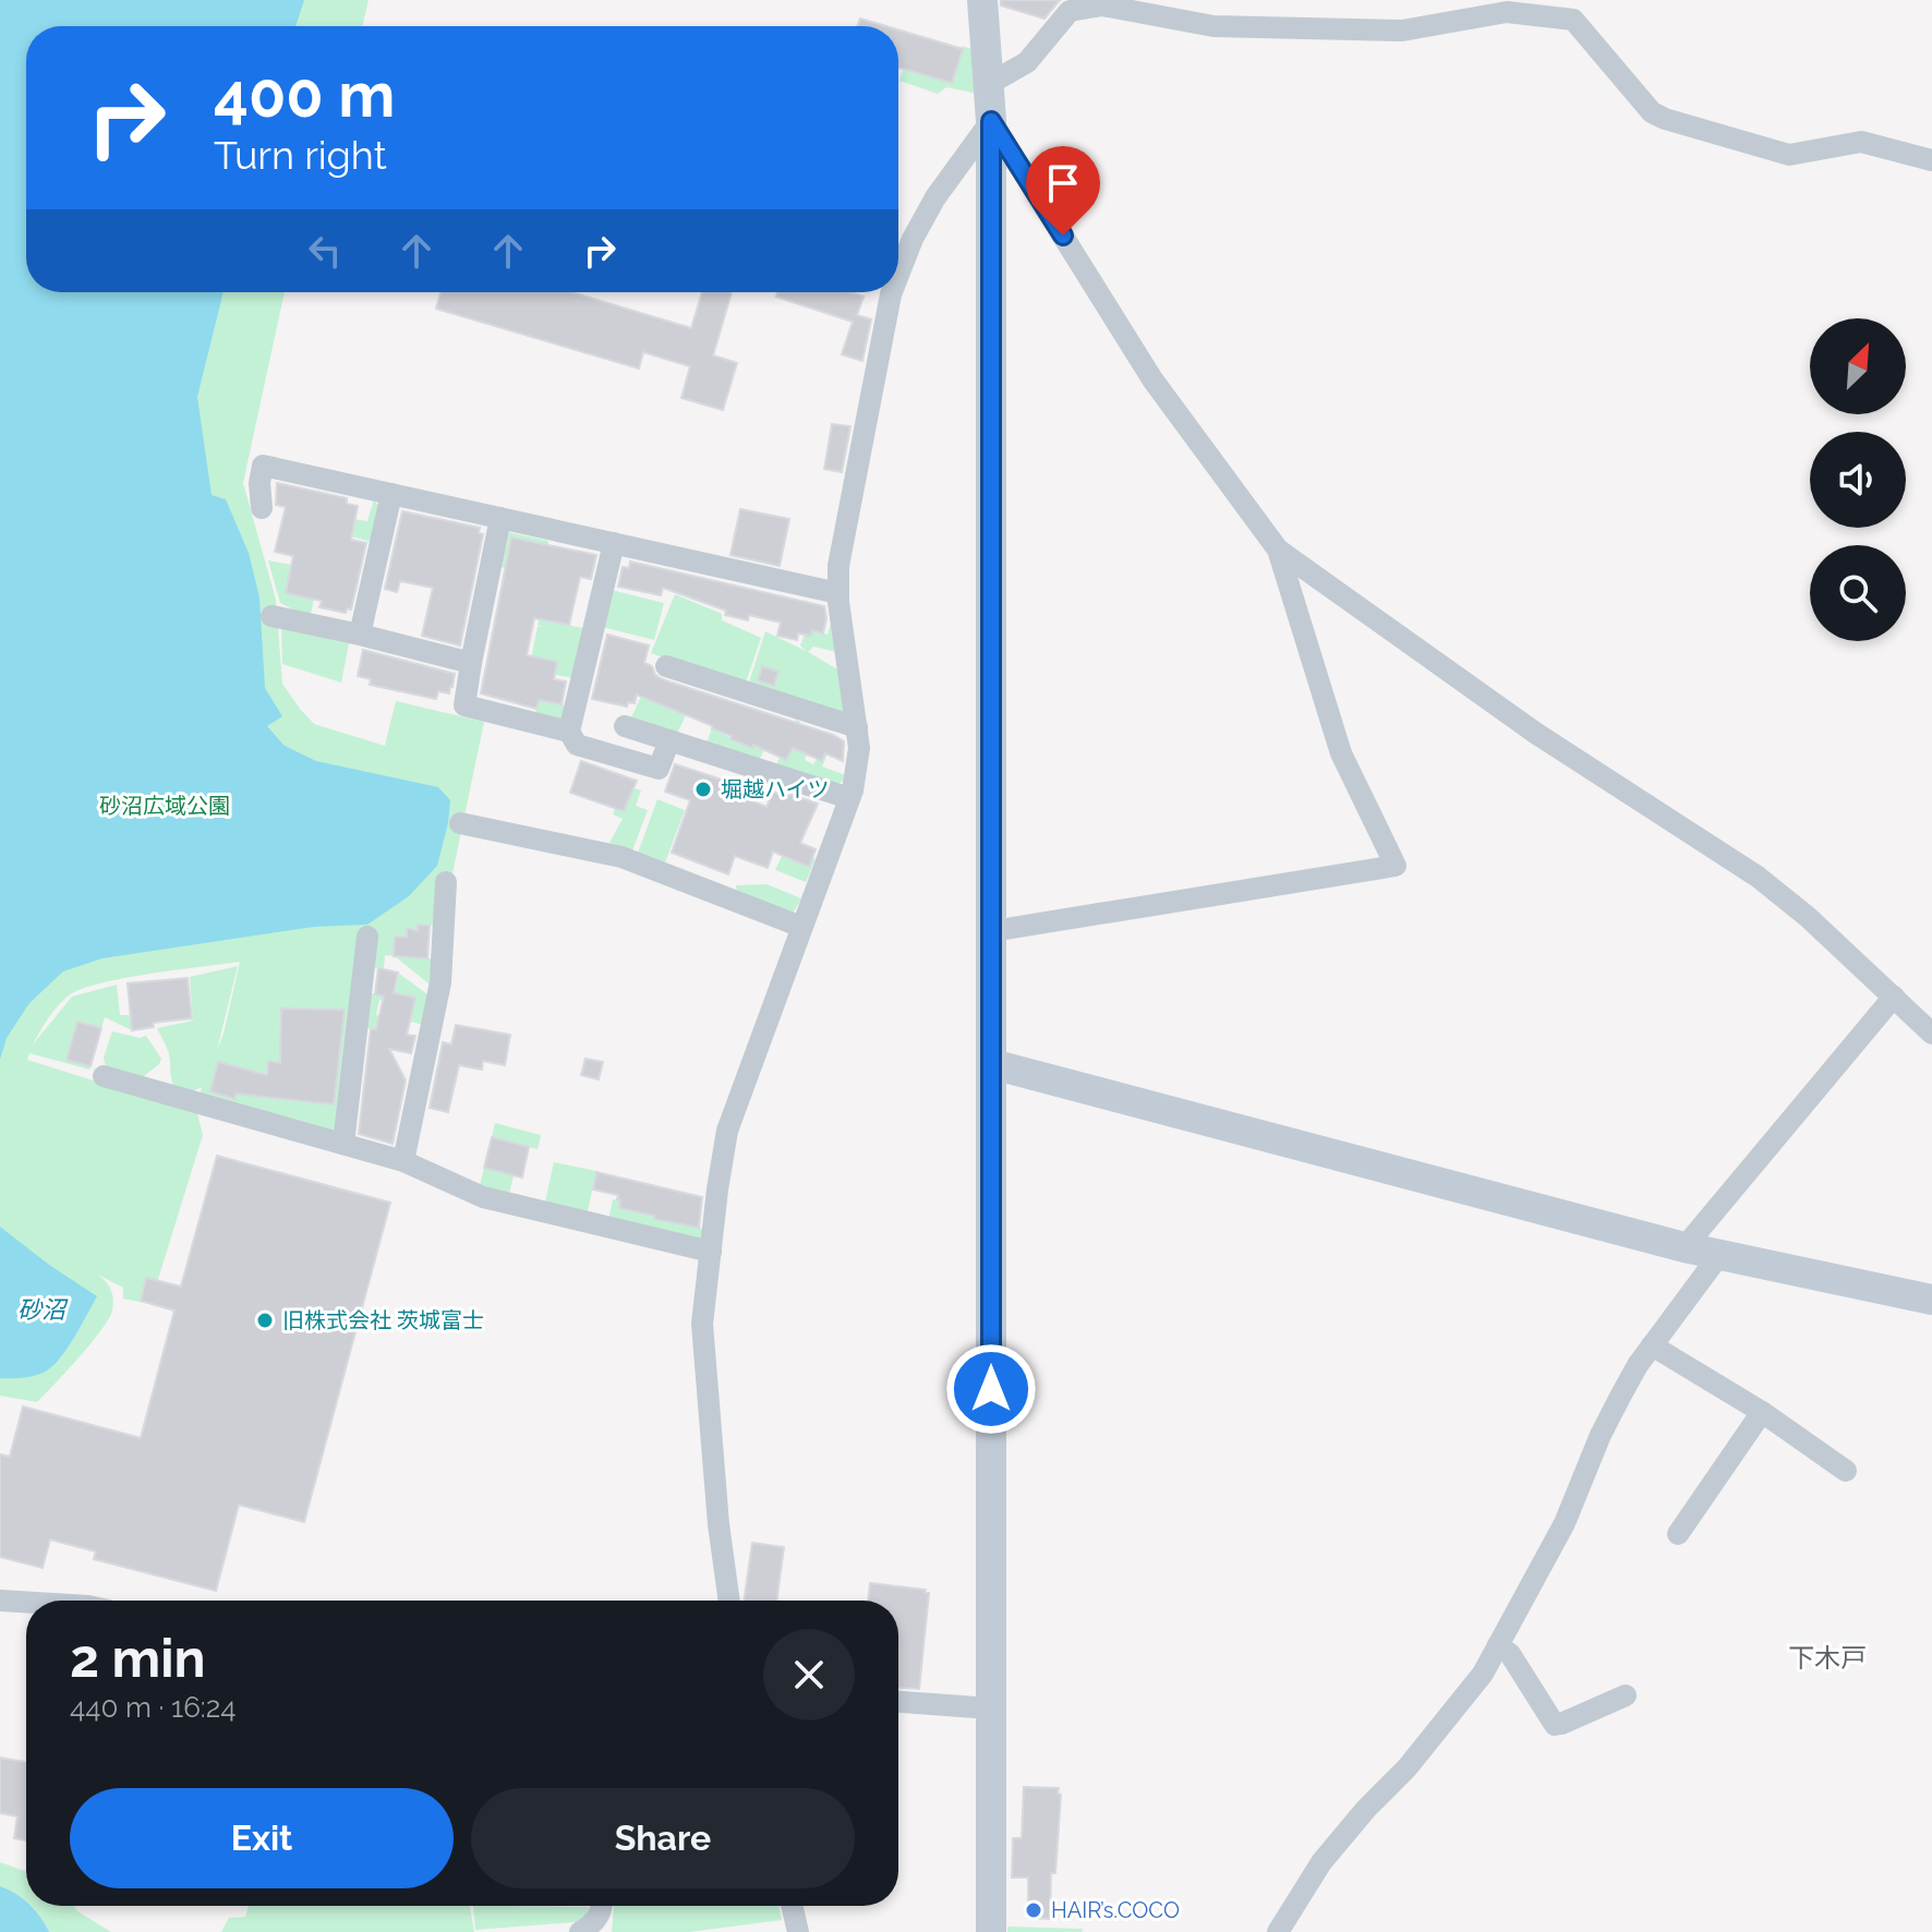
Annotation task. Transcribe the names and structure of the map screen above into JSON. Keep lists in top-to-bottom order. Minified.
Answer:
{"districts":["下木戸"],"water":["砂沼"],"parks":["砂沼広域公園"],"places":["堀越ハイツ","旧株式会社 茨城富士","HAIR’s.COCO"],"north":"top right","page":{"turn":["400 m","Turn right"],"heading":["2 min","440 m · 16:24"],"buttons":["Exit","Share"]}}
